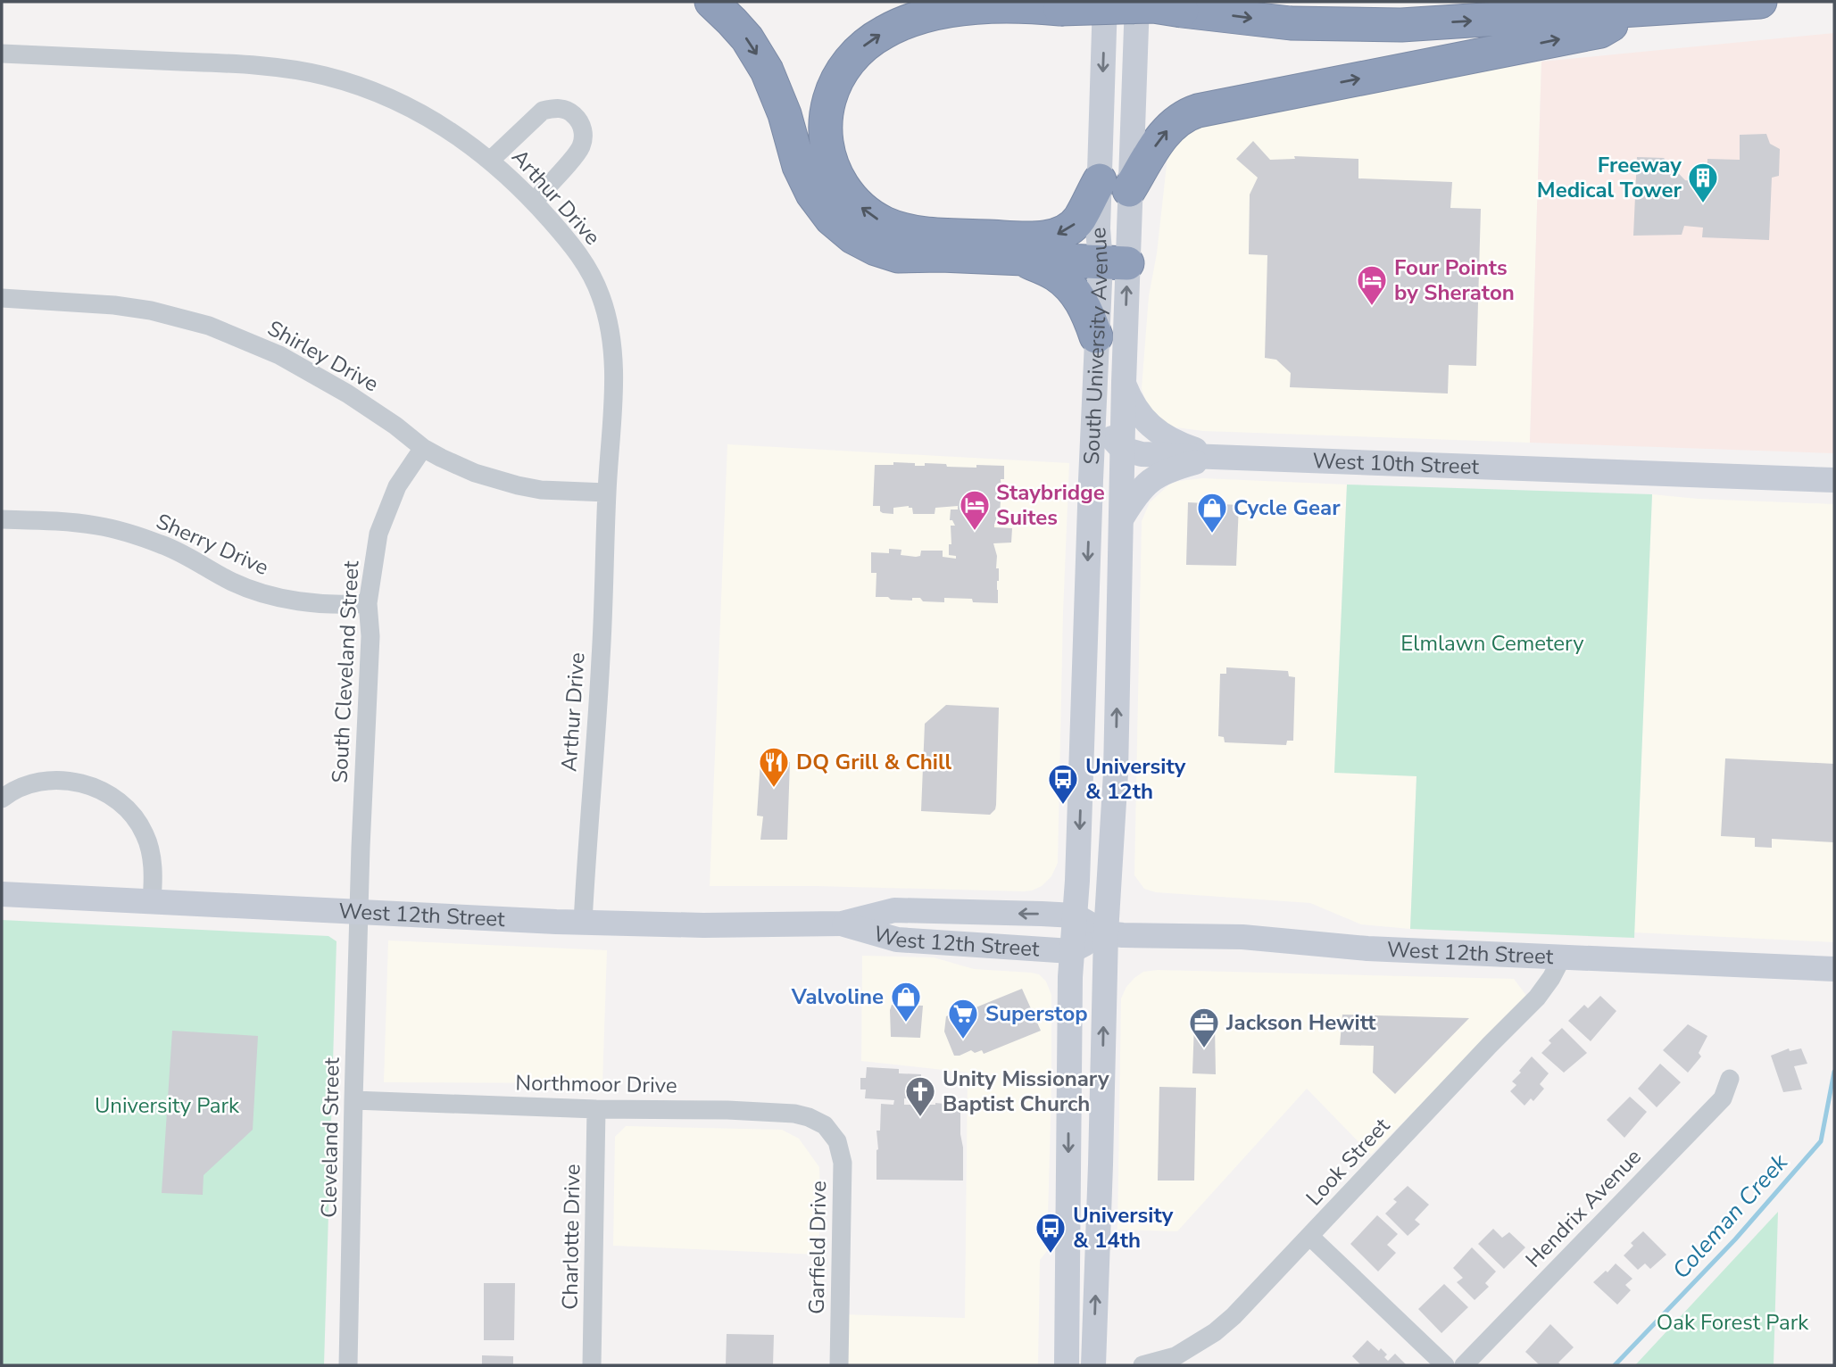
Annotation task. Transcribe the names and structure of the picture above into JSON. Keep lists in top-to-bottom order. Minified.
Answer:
{"streets":{"main road":["South University Avenue","West 10th Street","West 12th Street"],"street":["Arthur Drive","Shirley Drive","Sherry Drive","South Cleveland Street","Northmoor Drive","Cleveland Street","Look Street","Hendrix Avenue","Charlotte Drive","Garfield Drive"]},"crossings":[["Arthur Drive","Shirley Drive"],["Arthur Drive","West 12th Street"],["South University Avenue","West 10th Street"],["South University Avenue","West 12th Street"],["Shirley Drive","South Cleveland Street"],["Sherry Drive","South Cleveland Street"],["South Cleveland Street","West 12th Street"],["South Cleveland Street","Cleveland Street"],["West 12th Street","Cleveland Street"],["West 12th Street","Look Street"],["Northmoor Drive","Cleveland Street"],["Northmoor Drive","Charlotte Drive"],["Northmoor Drive","Garfield Drive"]],"water":["Coleman Creek"],"parks":["Elmlawn Cemetery","University Park","Oak Forest Park"],"places":{"building":["Freeway Medical Tower"],"hotel":["Four Points by Sheraton","Staybridge Suites"],"shop":["Cycle Gear","Valvoline"],"restaurant":["DQ Grill & Chill"],"bus stop":["University & 12th","University & 14th"],"supermarket":["Superstop"],"office":["Jackson Hewitt"],"church":["Unity Missionary Baptist Church"]}}
